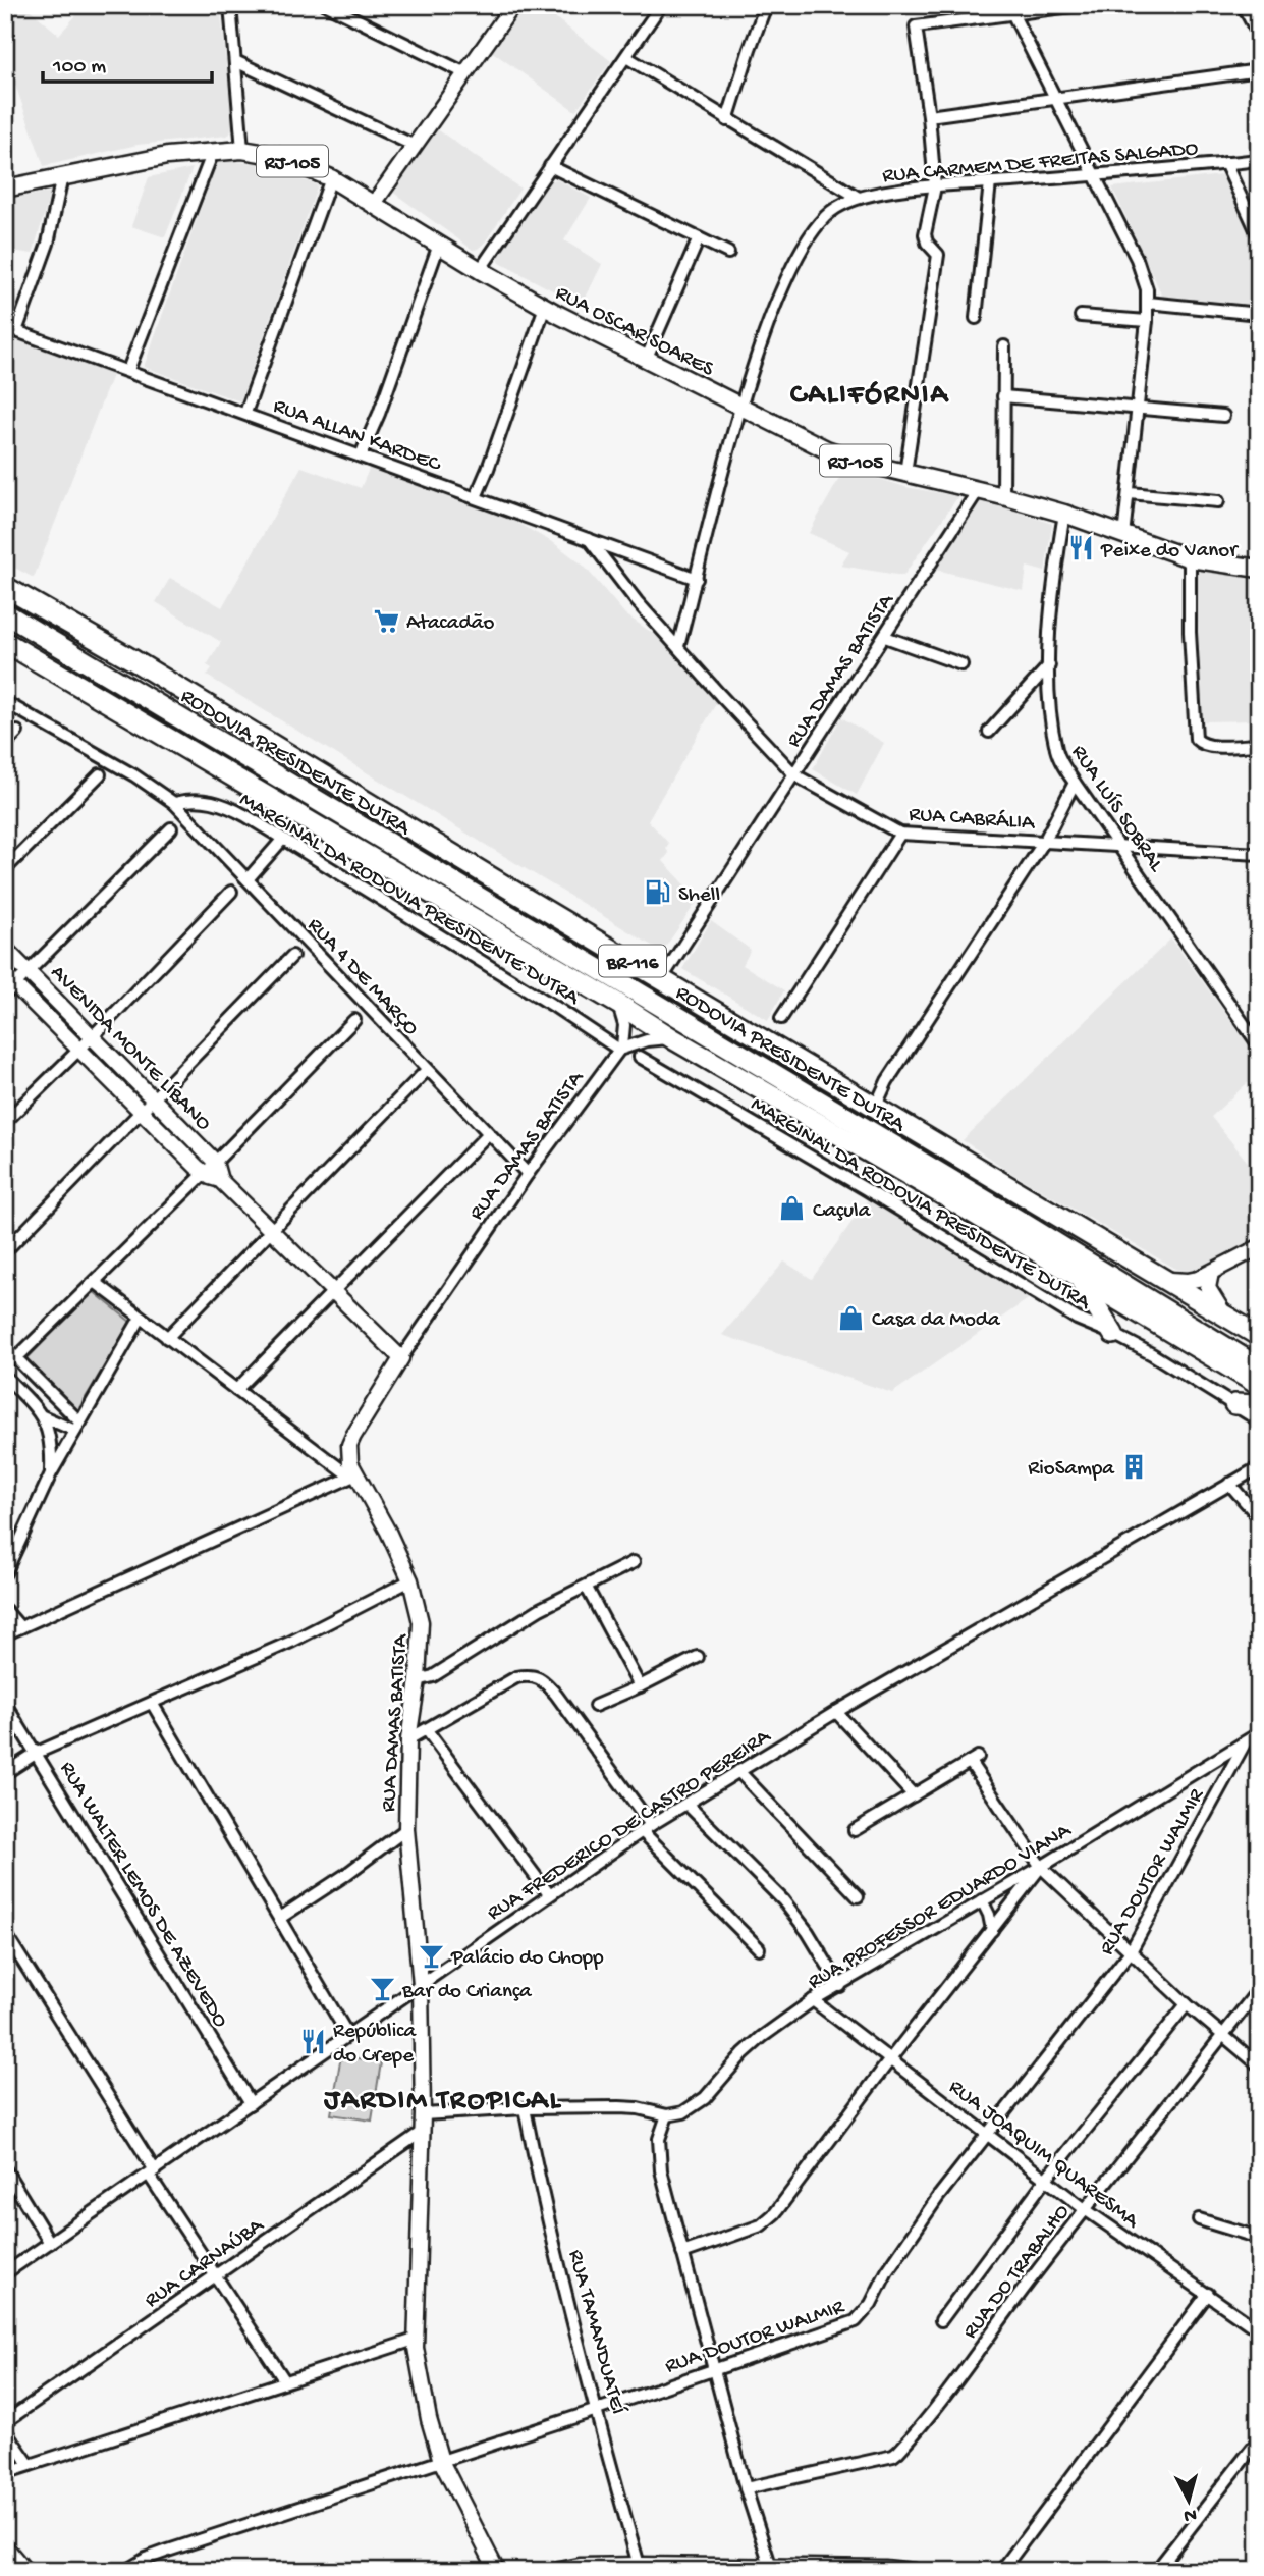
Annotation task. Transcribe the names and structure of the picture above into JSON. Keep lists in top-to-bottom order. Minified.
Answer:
{"streets":{"highway":["RODOVIA PRESIDENTE DUTRA","BR-116"],"main road":["RJ-105","RUA OSCAR SOARES"],"street":["RUA CARMEM DE FREITAS SALGADO","RUA ALLAN KARDEC","RUA DAMAS BATISTA","RUA LUÍS SOBRAL","RUA CABRÁLIA","MARGINAL DA RODOVIA PRESIDENTE DUTRA","RUA 4 DE MARÇO","AVENIDA MONTE LÍBANO","RUA FREDERICO DE CASTRO PEREIRA","RUA DOUTOR WALMIR","RUA WALTER LEMOS DE AZEVEDO","RUA PROFESSOR EDUARDO VIANA","RUA JOAQUIM QUARESMA","RUA CARNAÚBA","RUA DO TRABALHO","RUA TAMANDUATEÍ"]},"crossings":[["RUA CARMEM DE FREITAS SALGADO","RUA OSCAR SOARES"],["RUA CARMEM DE FREITAS SALGADO","RUA ALLAN KARDEC"],["RUA CARMEM DE FREITAS SALGADO","RUA CABRÁLIA"],["RUA OSCAR SOARES","RUA DAMAS BATISTA"],["RUA OSCAR SOARES","RUA LUÍS SOBRAL"],["RUA ALLAN KARDEC","RUA CABRÁLIA"],["RUA DAMAS BATISTA","RUA CABRÁLIA"],["RUA DAMAS BATISTA","MARGINAL DA RODOVIA PRESIDENTE DUTRA"],["RUA DAMAS BATISTA","BR-116"],["RUA DAMAS BATISTA","RUA 4 DE MARÇO"],["RUA DAMAS BATISTA","AVENIDA MONTE LÍBANO"],["RUA DAMAS BATISTA","RUA FREDERICO DE CASTRO PEREIRA"],["RUA DAMAS BATISTA","RUA DOUTOR WALMIR"],["RUA DAMAS BATISTA","RUA CARNAÚBA"],["RODOVIA PRESIDENTE DUTRA","BR-116"],["RUA LUÍS SOBRAL","RUA CABRÁLIA"],["MARGINAL DA RODOVIA PRESIDENTE DUTRA","RUA 4 DE MARÇO"],["RUA FREDERICO DE CASTRO PEREIRA","RUA WALTER LEMOS DE AZEVEDO"],["RUA DOUTOR WALMIR","RUA PROFESSOR EDUARDO VIANA"],["RUA DOUTOR WALMIR","RUA JOAQUIM QUARESMA"],["RUA DOUTOR WALMIR","RUA TAMANDUATEÍ"],["RUA PROFESSOR EDUARDO VIANA","RUA JOAQUIM QUARESMA"],["RUA JOAQUIM QUARESMA","RUA DO TRABALHO"]],"districts":["CALIFÓRNIA","JARDIM TROPICAL"],"places":{"restaurant":["Peixe do Vanor","República do Crepe"],"supermarket":["Atacadão"],"fuel station":["Shell"],"shop":["Caçula","Casa da Moda"],"building":["RioSampa"],"bar":["Palácio do Chopp","Bar do Criança"]},"scale_bar":"100 m","north":"bottom"}
